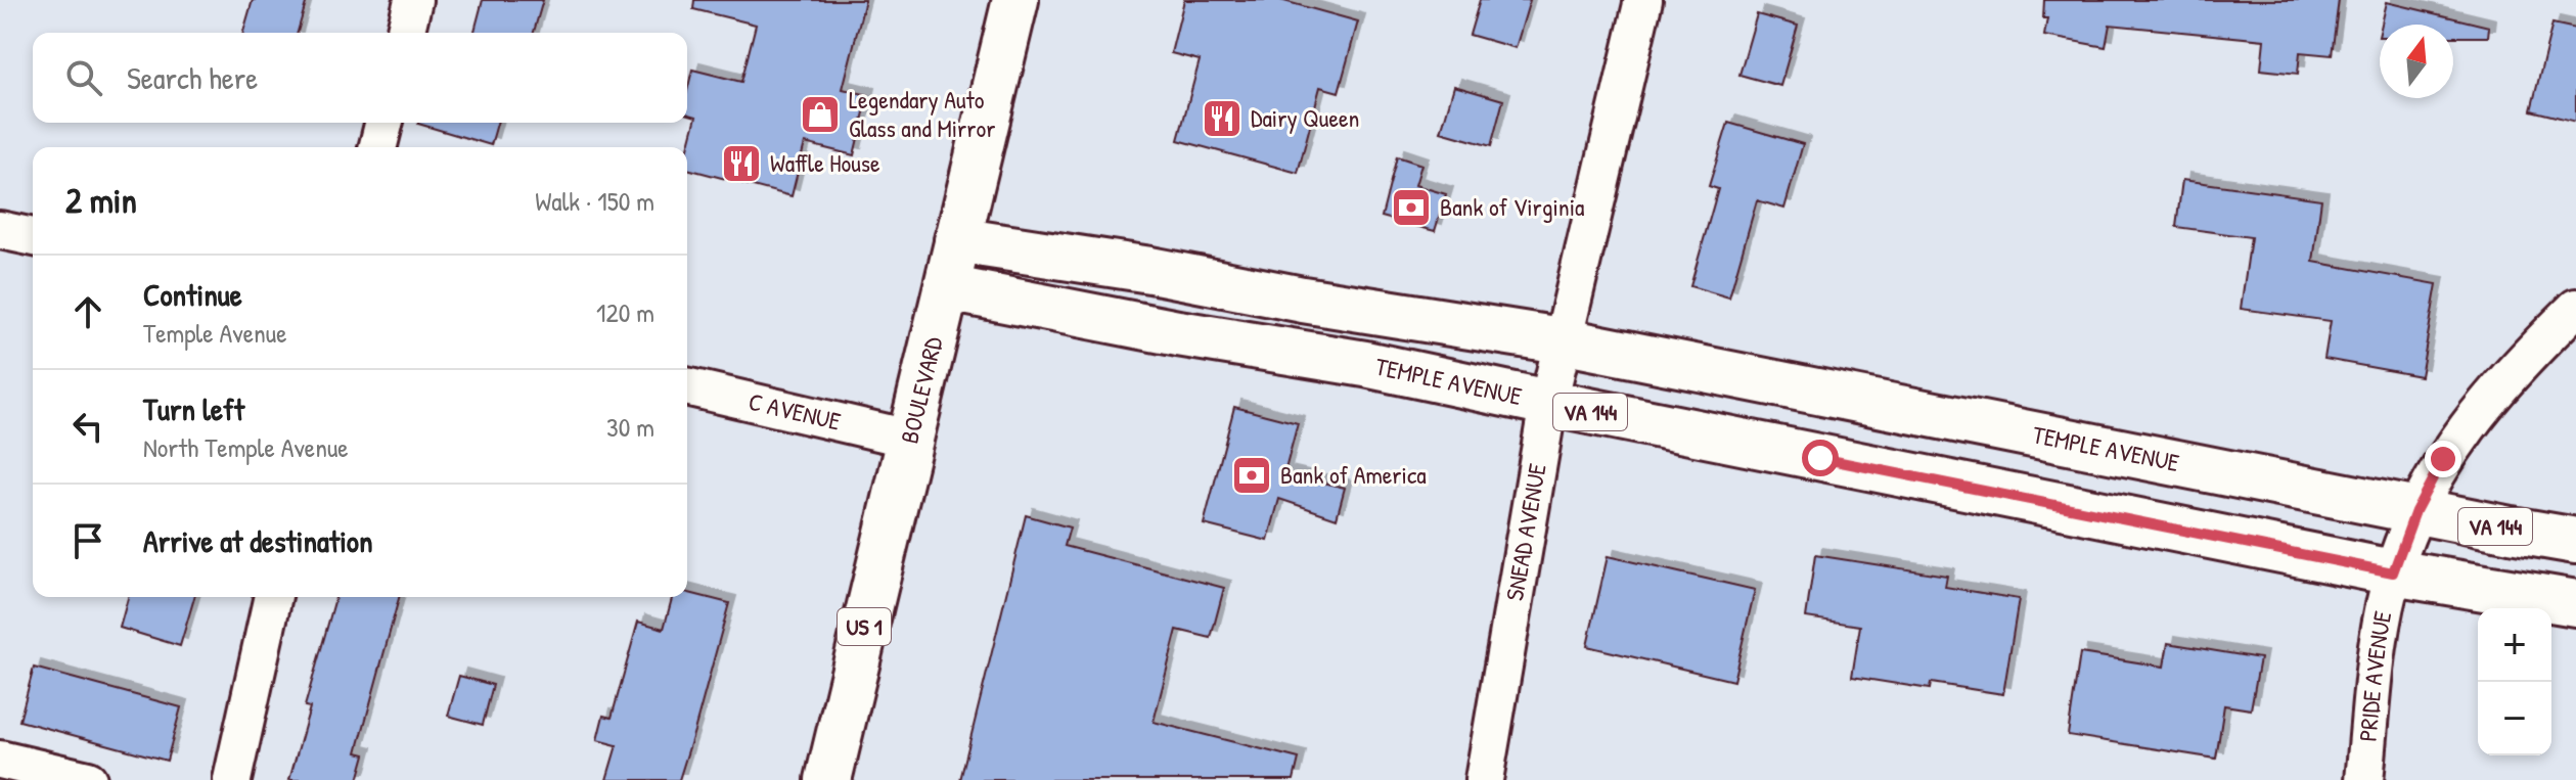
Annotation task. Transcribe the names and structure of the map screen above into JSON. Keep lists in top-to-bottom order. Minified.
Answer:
{"streets":{"main road":["TEMPLE AVENUE","BOULEVARD","VA 144","US 1"],"street":["C AVENUE","SNEAD AVENUE","PRIDE AVENUE"]},"crossings":[["TEMPLE AVENUE","BOULEVARD"],["TEMPLE AVENUE","SNEAD AVENUE"],["TEMPLE AVENUE","PRIDE AVENUE"],["BOULEVARD","C AVENUE"]],"places":{"shop":["Legendary Auto Glass and Mirror"],"restaurant":["Dairy Queen","Waffle House"],"bank":["Bank of Virginia","Bank of America"]},"north":"top","page":{"search":"Search here","heading":["2 min","Walk · 150 m"],"list":[["Continue","Temple Avenue","120 m"],["Turn left","North Temple Avenue","30 m"],"Arrive at destination"],"map_buttons":["+","−"]}}
